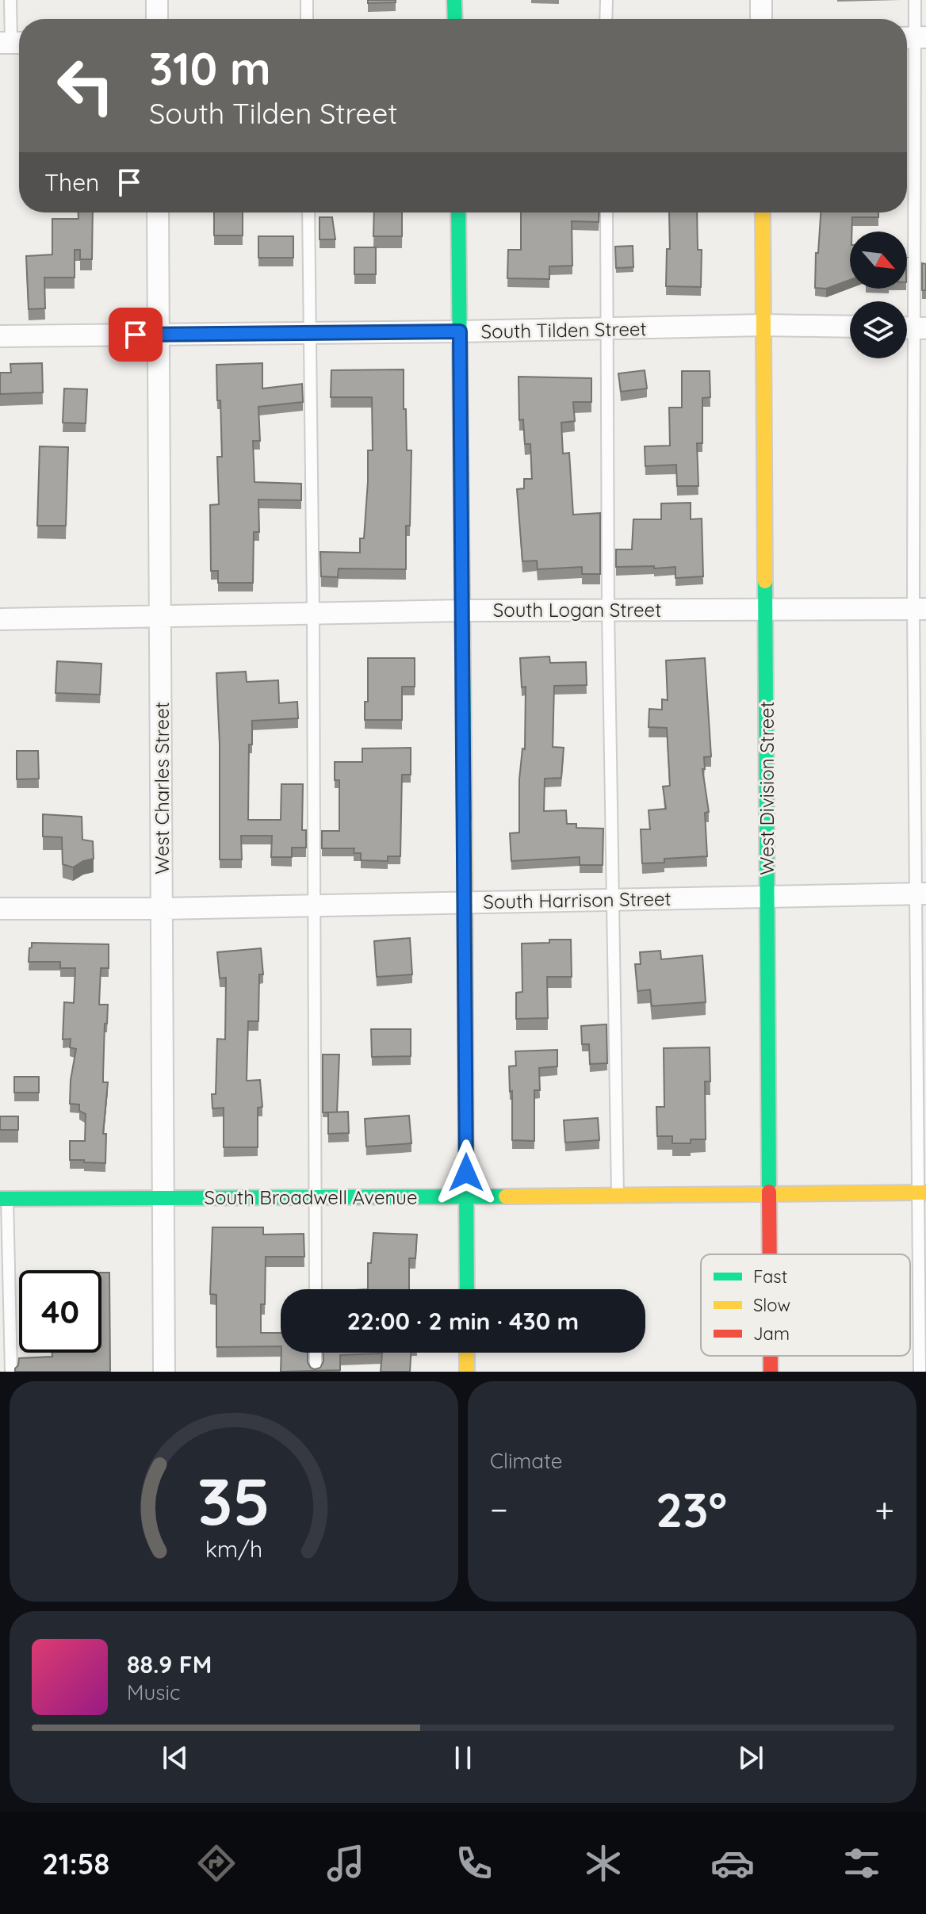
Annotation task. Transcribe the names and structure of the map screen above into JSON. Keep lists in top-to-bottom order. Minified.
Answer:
{"streets":{"street":["South Tilden Street","South Logan Street","West Charles Street","West Division Street","South Harrison Street","South Broadwell Avenue"]},"crossings":[["South Tilden Street","West Charles Street"],["South Tilden Street","West Division Street"],["South Logan Street","West Charles Street"],["South Logan Street","West Division Street"],["West Charles Street","South Harrison Street"],["West Charles Street","South Broadwell Avenue"],["West Division Street","South Harrison Street"],["West Division Street","South Broadwell Avenue"]],"legend":["Fast","Slow","Jam"],"north":"bottom right","page":{"turn":["310 m","South Tilden Street"],"then":"Then","limit":"40","trip":"22:00 · 2 min · 430 m","tile":"Climate","heat":["−","23°","+"],"song":["88.9 FM","Music"],"tabs":"21:58","gauge":["35","km/h"]}}
